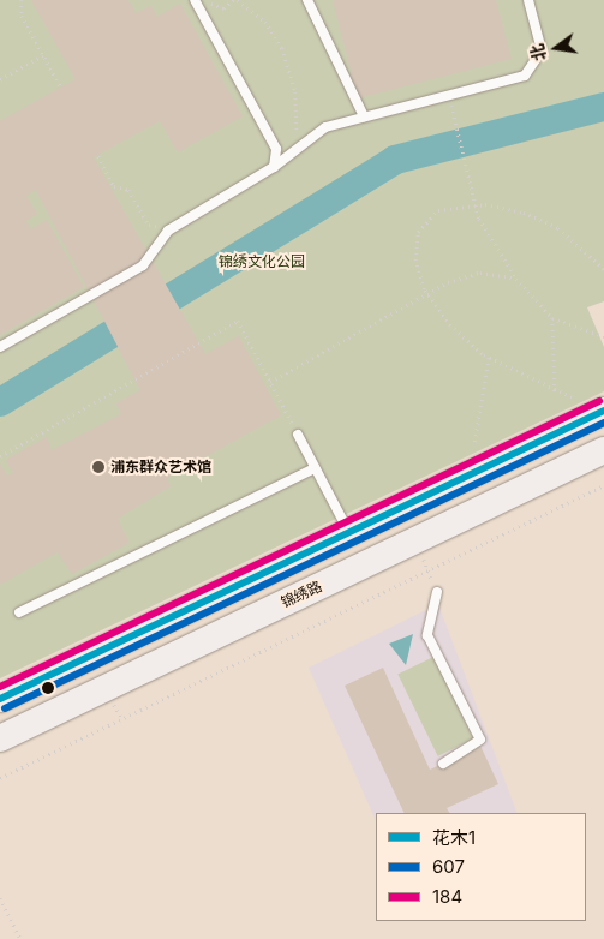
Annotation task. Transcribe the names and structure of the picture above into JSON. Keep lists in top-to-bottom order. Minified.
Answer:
{"streets":{"main road":["锦绣路"]},"parks":["锦绣文化公园"],"places":["浦东群众艺术馆"],"lines":["transit line 184","transit line 花木1","transit line 607"],"legend":["花木1","607","184"],"north":"left"}
